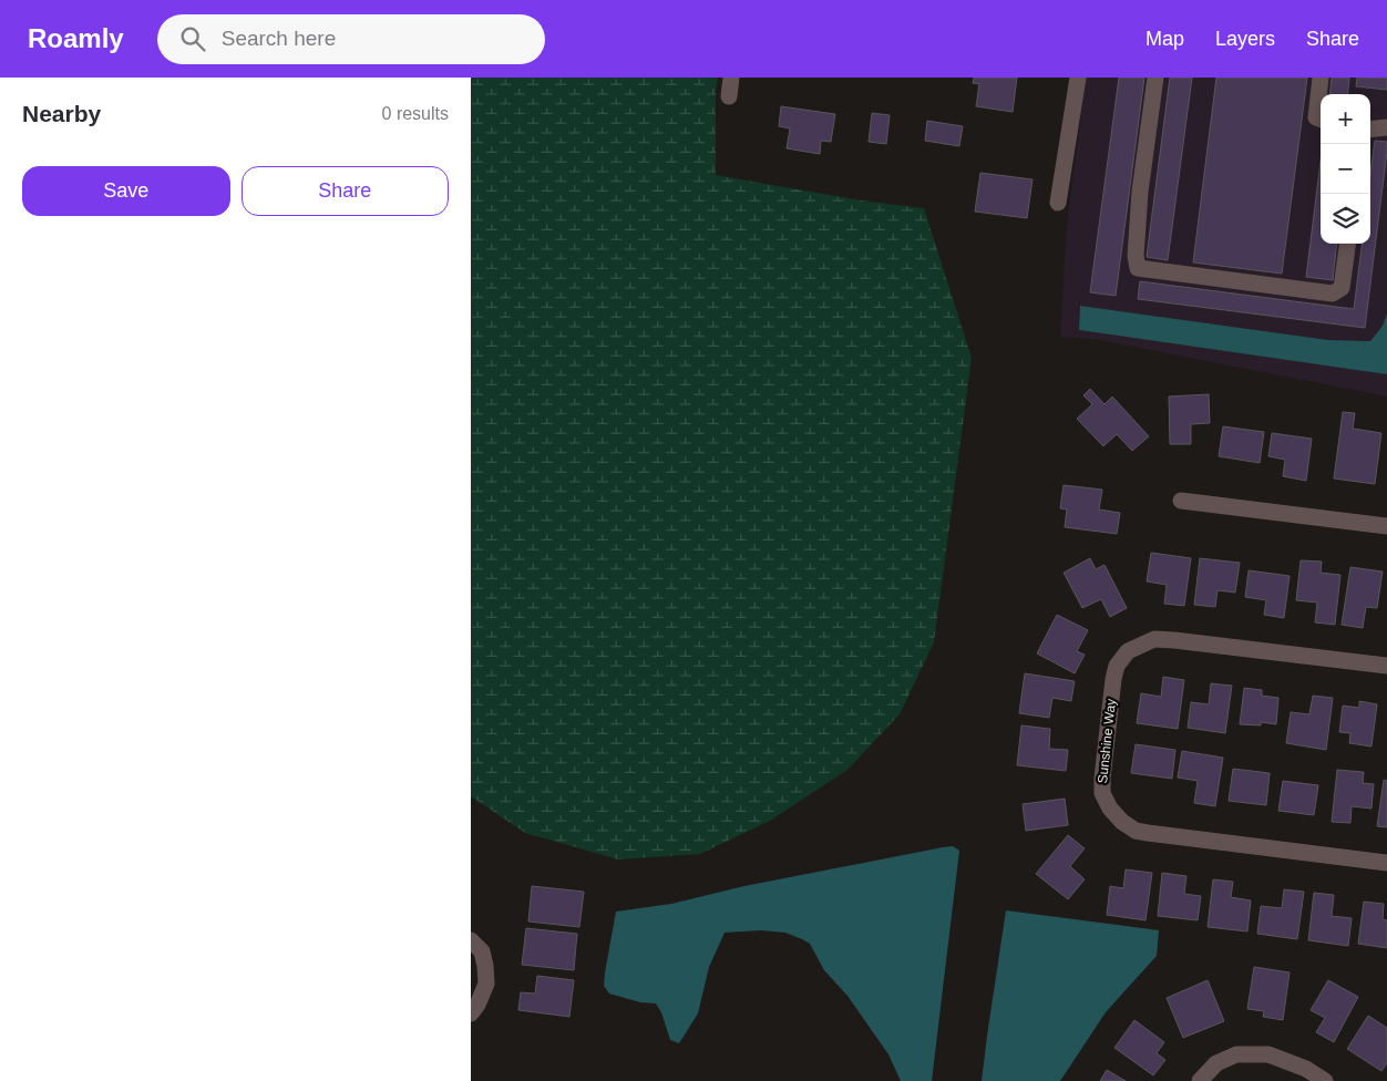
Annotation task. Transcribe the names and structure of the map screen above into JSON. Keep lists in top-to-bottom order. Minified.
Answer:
{"streets":{"street":["Sunshine Way"]},"page":{"header":"Roamly","search":"Search here","nav":["Map","Layers","Share"],"heading":["Nearby","0 results"],"map_buttons":["+","−"],"buttons":["Save","Share"]}}
